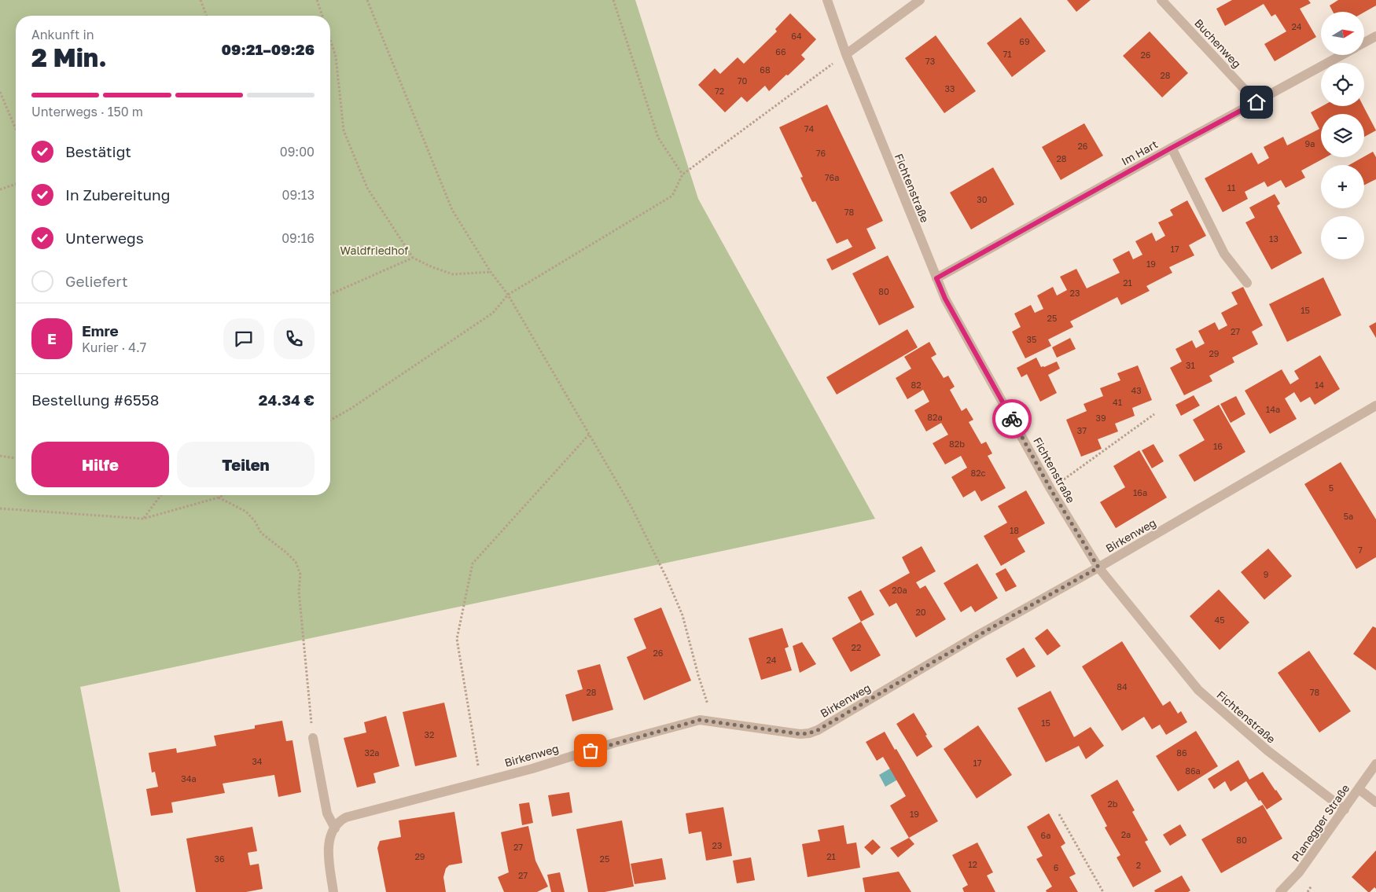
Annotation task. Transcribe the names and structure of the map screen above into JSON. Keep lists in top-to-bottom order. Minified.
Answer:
{"streets":{"street":["Buchenweg","Im Hart","Fichtenstraße","Birkenweg","Planegger Straße"]},"crossings":[["Buchenweg","Im Hart"],["Im Hart","Fichtenstraße"],["Fichtenstraße","Birkenweg"],["Fichtenstraße","Planegger Straße"]],"parks":["Waldfriedhof"],"house_numbers":["24","64","69","66","71","26","73","68","28","70","33","72","74","9a","26","76","28","76a","11","30","78","13","17","19","21","80","23","15","25","27","35","29","31","82","14","43","41","14a","82a","39","37","82b","16","82c","5","16a","5a","18","7","9","20a","20","45","22","26","24","84","28","78","15","32","32a","86","34","17","86a","34a","2b","19","2a","6a","80","23","27","29","21","36","25","12","2","6","27"],"north":"right","page":{"map_buttons":["+","−"],"heading":["2 Min.","Ankunft in","09:21–09:26"],"panel":["Emre","Kurier · 4.7","Bestellung #6558","24.34 €"],"bar":"Unterwegs · 150 m","list":[["Bestätigt","09:00"],["In Zubereitung","09:13"],["Unterwegs","09:16"],"Geliefert"],"round":"E","buttons":["Hilfe","Teilen"]}}
